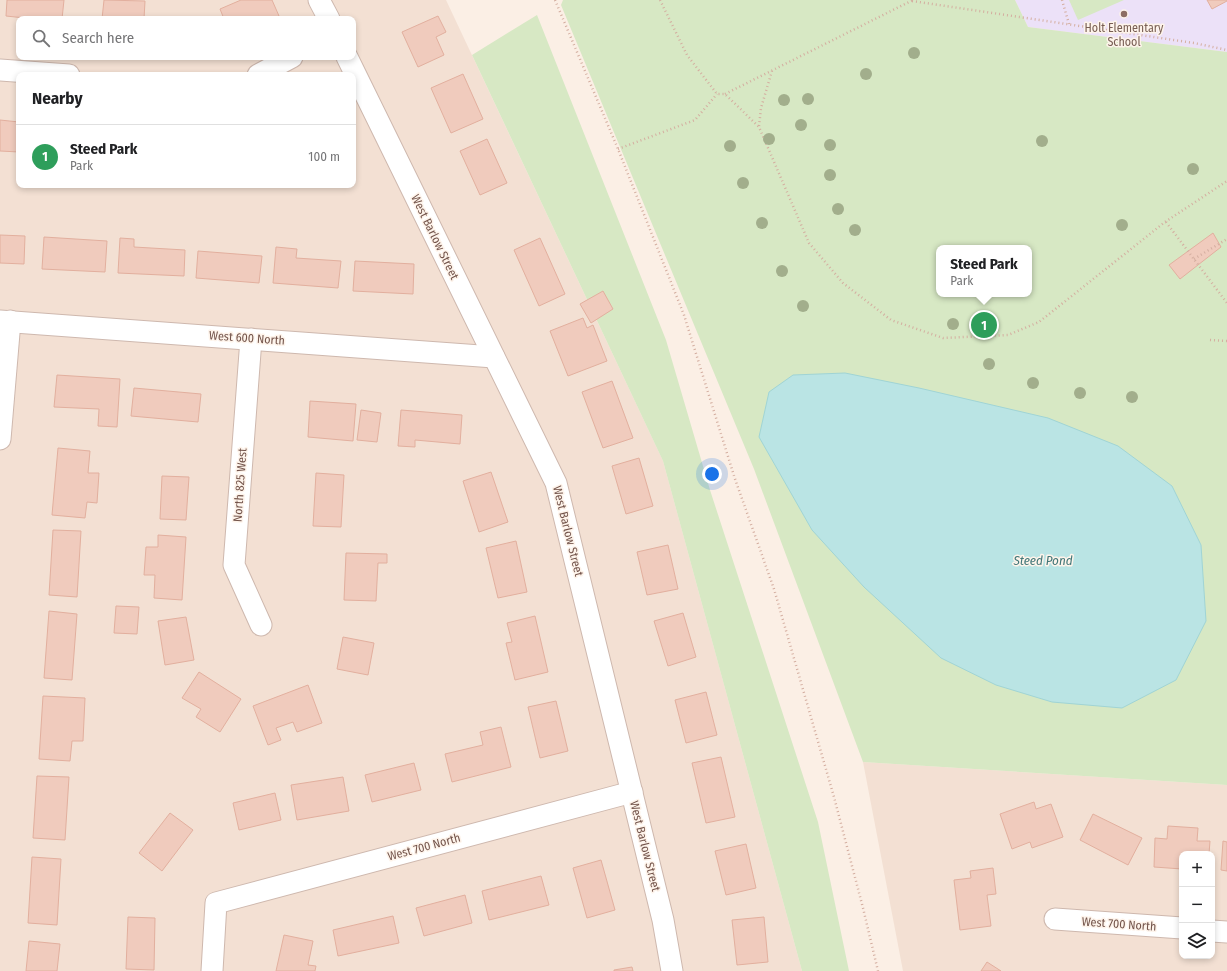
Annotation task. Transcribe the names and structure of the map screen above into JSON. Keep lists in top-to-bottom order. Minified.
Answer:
{"streets":{"street":["West Barlow Street","West 600 North","North 825 West","West 700 North"]},"crossings":[["West Barlow Street","West 600 North"],["West Barlow Street","West 700 North"],["West 600 North","North 825 West"]],"water":["Steed Pond"],"places":["Holt Elementary School"],"page":{"search":"Search here","heading":"Nearby","list":[{"mark":"1","name":"Steed Park","note":"Park","value":"100 m"}],"popup":["Steed Park","Park"],"pins":"1","map_buttons":["+","−"]}}
